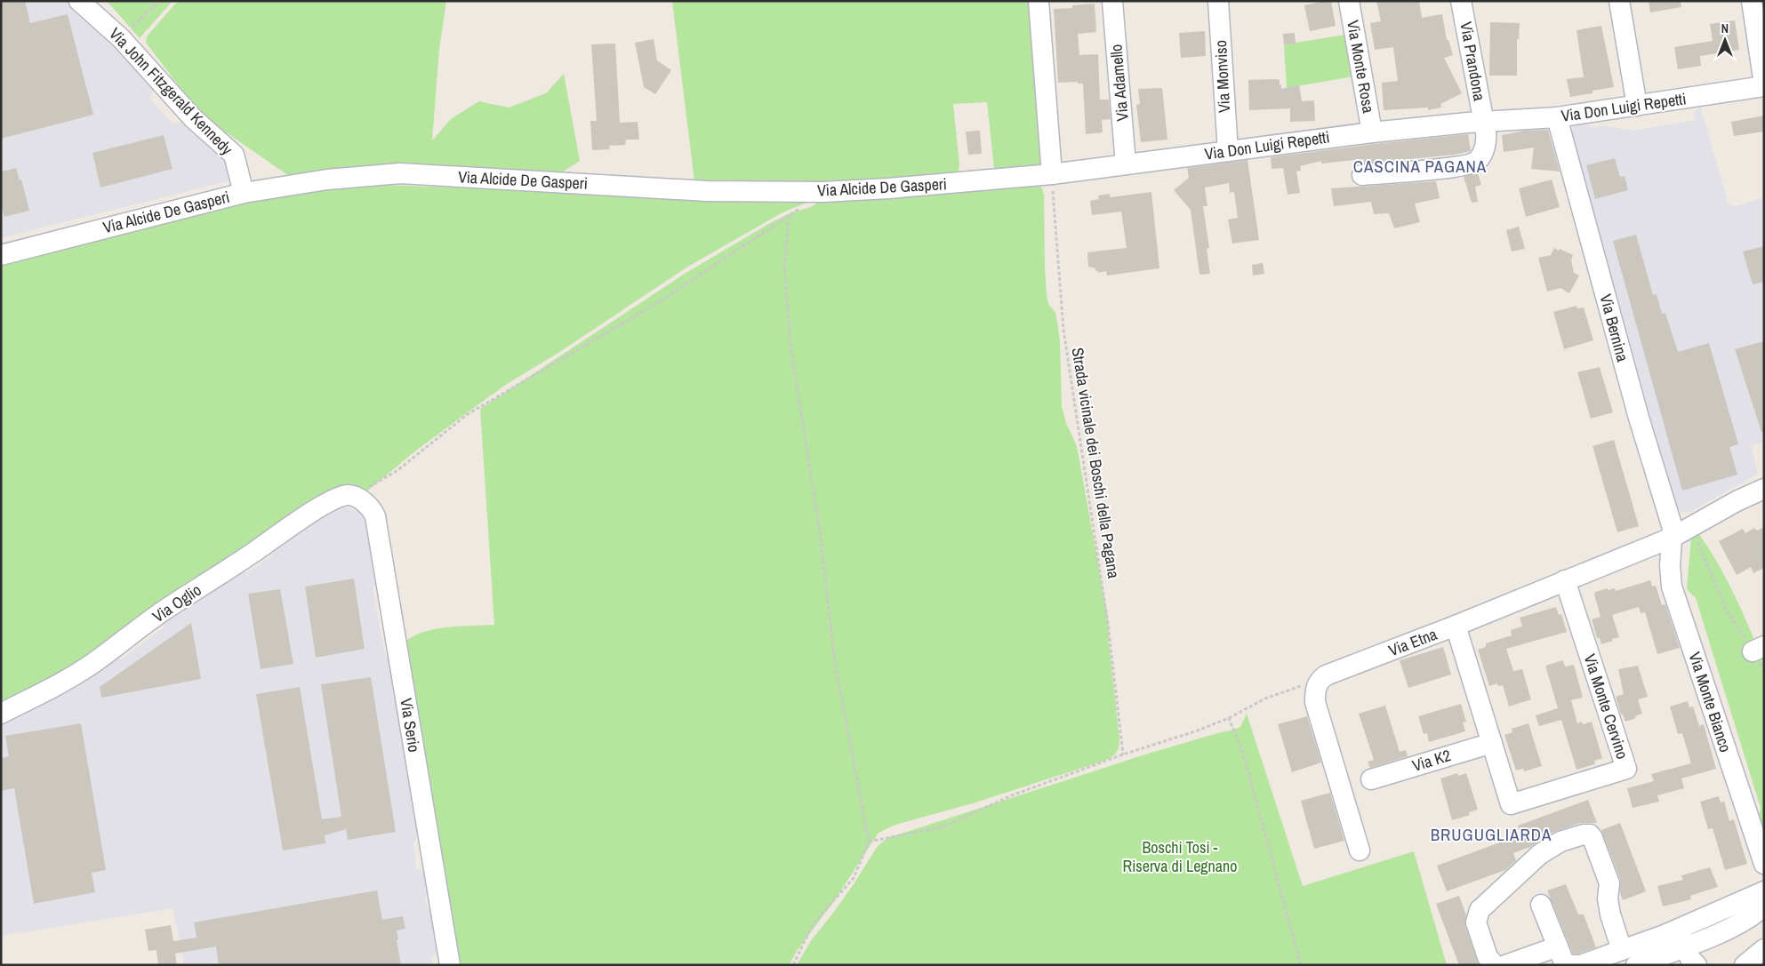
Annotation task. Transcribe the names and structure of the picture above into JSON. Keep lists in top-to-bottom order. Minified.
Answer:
{"streets":{"street":["Via Prandona","Via Monte Rosa","Via Monviso","Via Adamello","Via John Fitzgerald Kennedy","Via Don Luigi Repetti","Via Alcide De Gasperi","Via Bernina","Via Oglio","Via Etna","Via Monte Bianco","Via Monte Cervino","Via Serio","Via K2"],"path":["Strada vicinale dei Boschi della Pagana"]},"crossings":[["Via Prandona","Via Don Luigi Repetti"],["Via Monte Rosa","Via Don Luigi Repetti"],["Via Monviso","Via Don Luigi Repetti"],["Via Adamello","Via Don Luigi Repetti"],["Via John Fitzgerald Kennedy","Via Alcide De Gasperi"],["Via Don Luigi Repetti","Via Alcide De Gasperi"],["Via Don Luigi Repetti","Via Bernina"],["Via Don Luigi Repetti","Strada vicinale dei Boschi della Pagana"],["Via Alcide De Gasperi","Strada vicinale dei Boschi della Pagana"],["Via Bernina","Via Etna"],["Via Bernina","Via Monte Bianco"],["Via Oglio","Via Serio"],["Via Etna","Via Monte Bianco"],["Via Etna","Via Monte Cervino"],["Via Monte Cervino","Via K2"]],"districts":["CASCINA PAGANA","BRUGUGLIARDA"],"parks":["Boschi Tosi - Riserva di Legnano"],"north":"top"}
